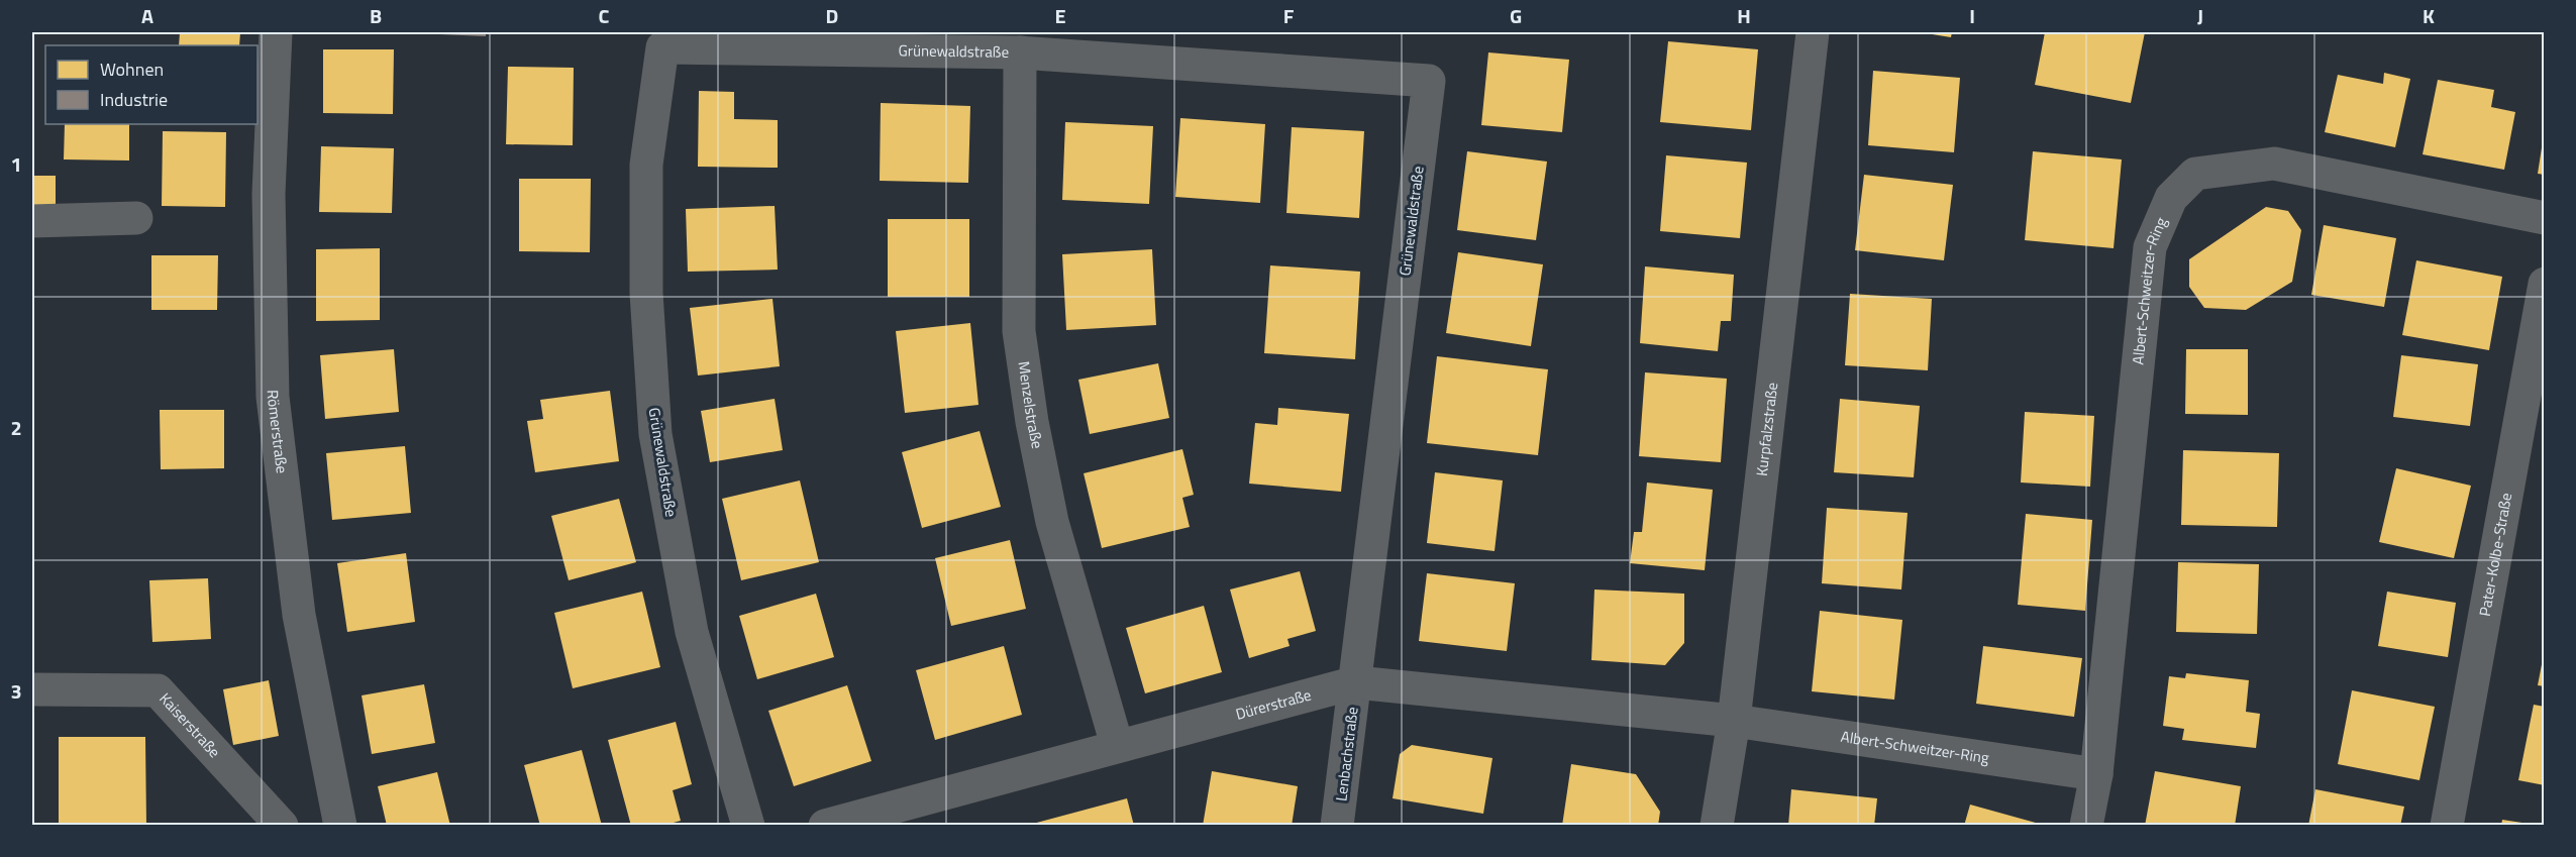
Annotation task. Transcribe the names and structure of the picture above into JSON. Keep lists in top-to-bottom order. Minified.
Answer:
{"streets":{"street":["Grünewaldstraße","Albert-Schweitzer-Ring","Menzelstraße","Kurpfalzstraße","Römerstraße","Pater-Kolbe-Straße","Dürerstraße","Kaiserstraße","Lenbachstraße"]},"crossings":[["Grünewaldstraße","Menzelstraße"],["Grünewaldstraße","Dürerstraße"],["Grünewaldstraße","Lenbachstraße"],["Albert-Schweitzer-Ring","Kurpfalzstraße"],["Albert-Schweitzer-Ring","Dürerstraße"],["Menzelstraße","Dürerstraße"],["Kurpfalzstraße","Dürerstraße"],["Dürerstraße","Lenbachstraße"]],"legend":["Wohnen","Industrie"],"grid":{"columns":["A","B","C","D","E","F","G","H","I","J","K"],"rows":["1","2","3"]}}
